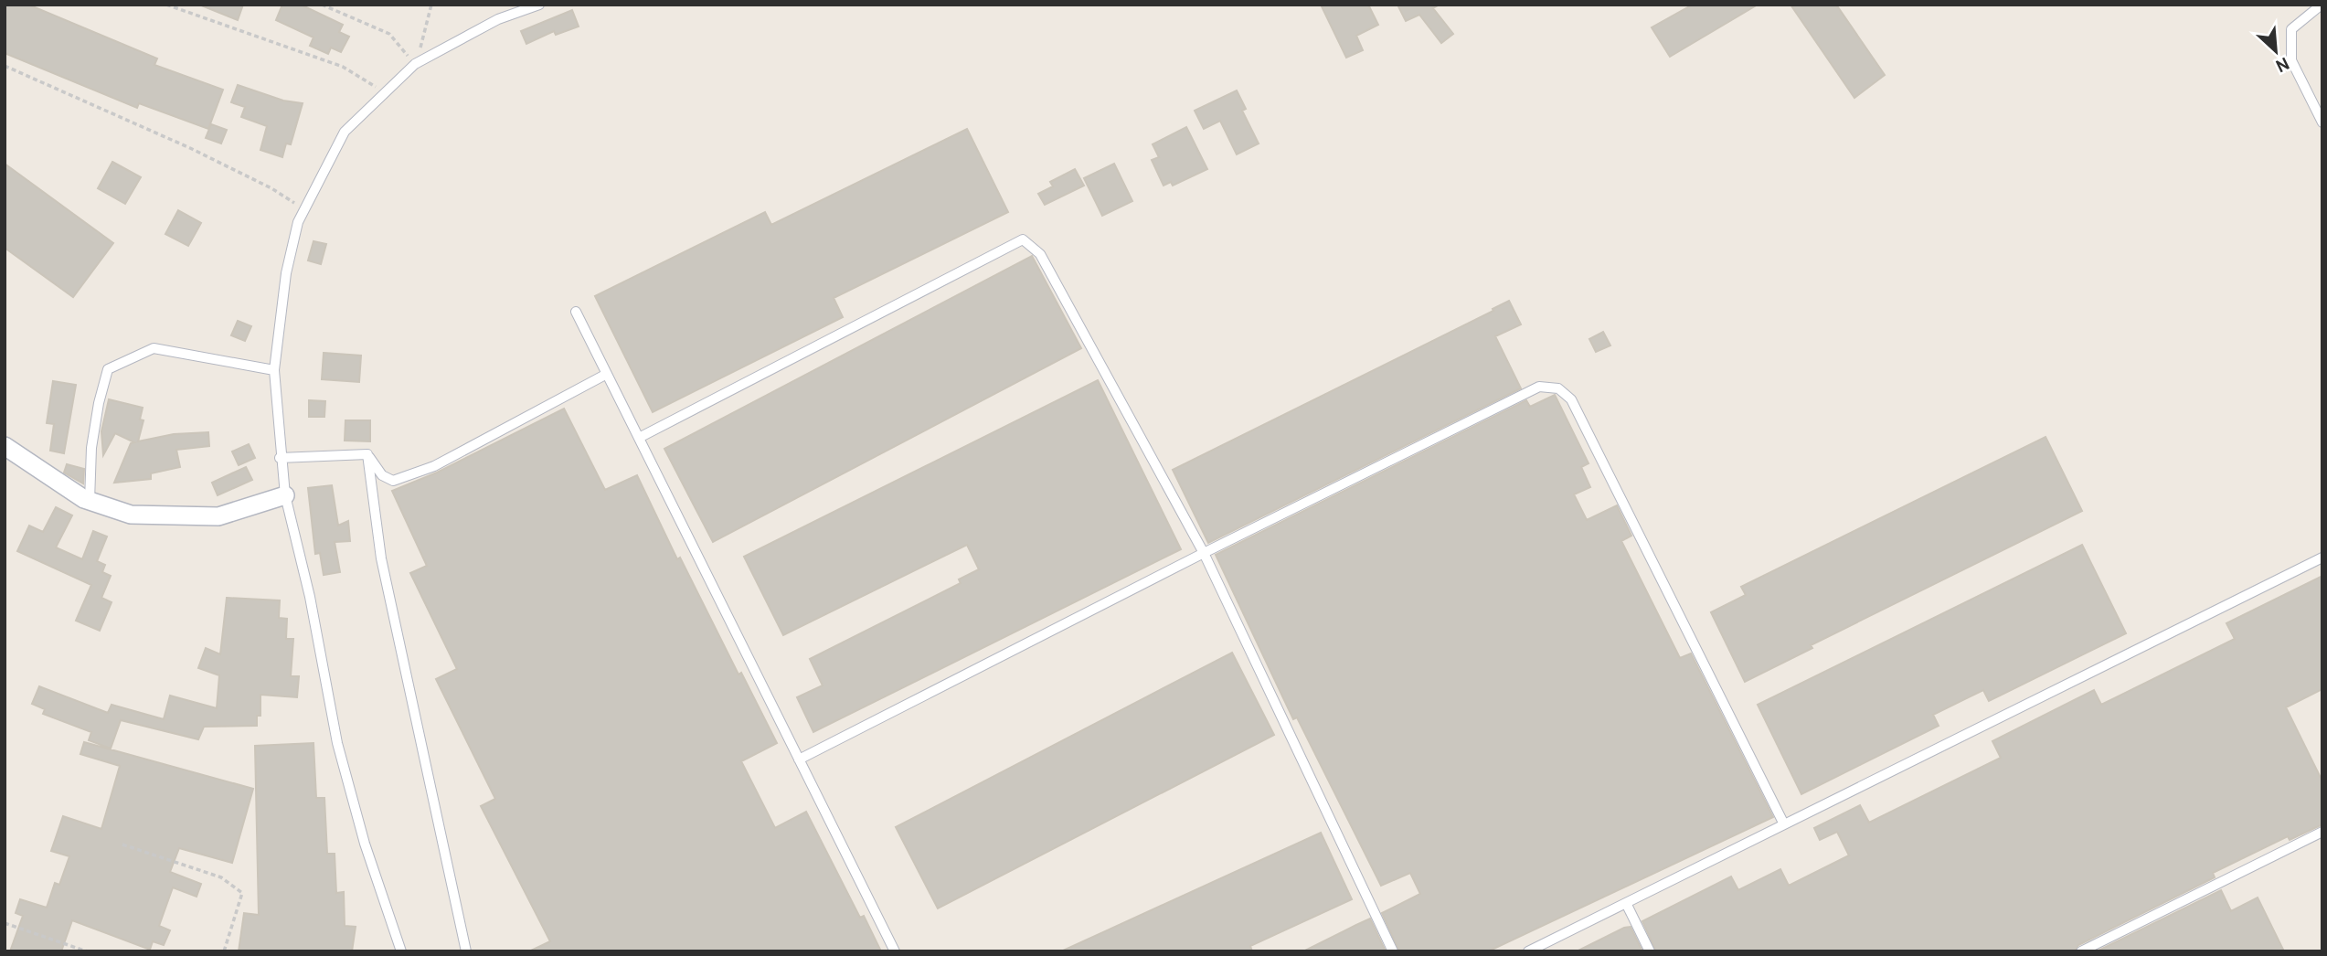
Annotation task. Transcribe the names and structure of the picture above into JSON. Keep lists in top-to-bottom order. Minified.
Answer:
{"north":"bottom right"}
